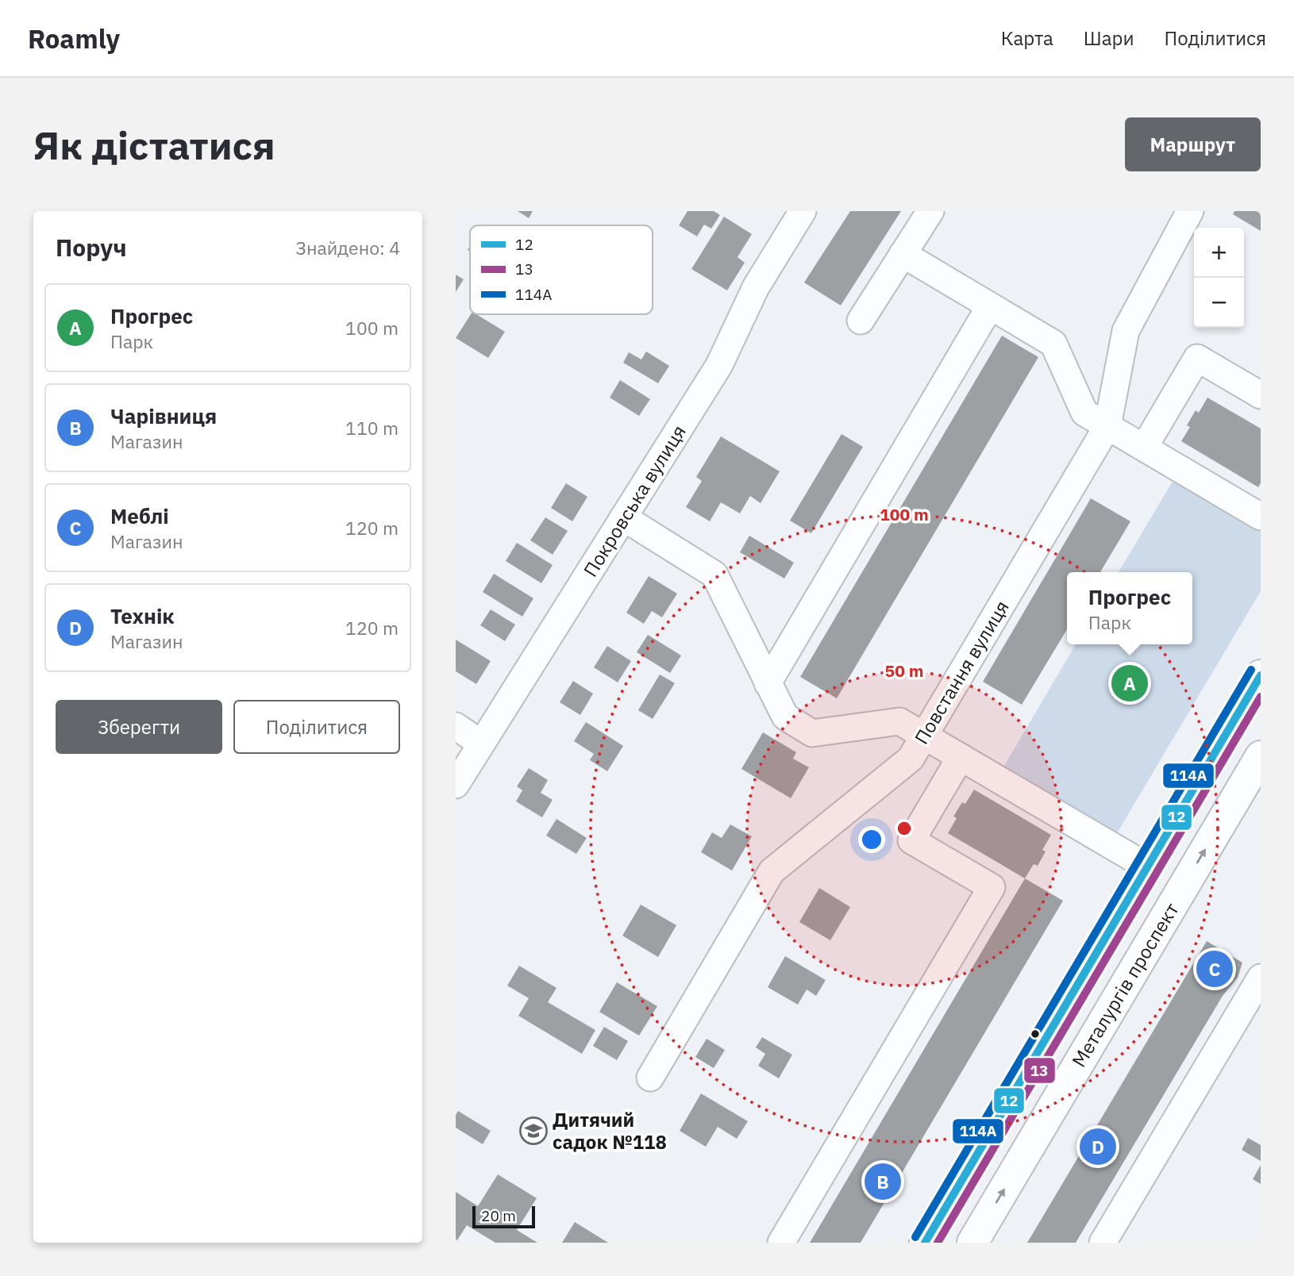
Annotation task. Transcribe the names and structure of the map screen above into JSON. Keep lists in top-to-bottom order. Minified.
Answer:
{"streets":{"main road":["Металургів проспект"],"street":["Покровська вулиця","Повстання вулиця"]},"places":{"school or university":["Дитячий садок №118"]},"lines":["transit line 114А","transit line 12","transit line 13"],"legend":["12","13","114А"],"scale_bar":"20 m","page":{"header":"Roamly","nav":["Карта","Шари","Поділитися"],"buttons":["Маршрут",["Зберегти","Поділитися"]],"title":"Як дістатися","heading":["Поруч","Знайдено: 4"],"map_buttons":["+","−"],"list":[{"mark":"A","name":"Прогрес","note":"Парк","value":"100 m"},{"mark":"B","name":"Чарівниця","note":"Магазин","value":"110 m"},{"mark":"C","name":"Меблі","note":"Магазин","value":"120 m"},{"mark":"D","name":"Технік","note":"Магазин","value":"120 m"}],"popup":["Прогрес","Парк"],"pins":["A","C","D","B"],"scale":"20 m"},"rings":["100 m","50 m"]}
